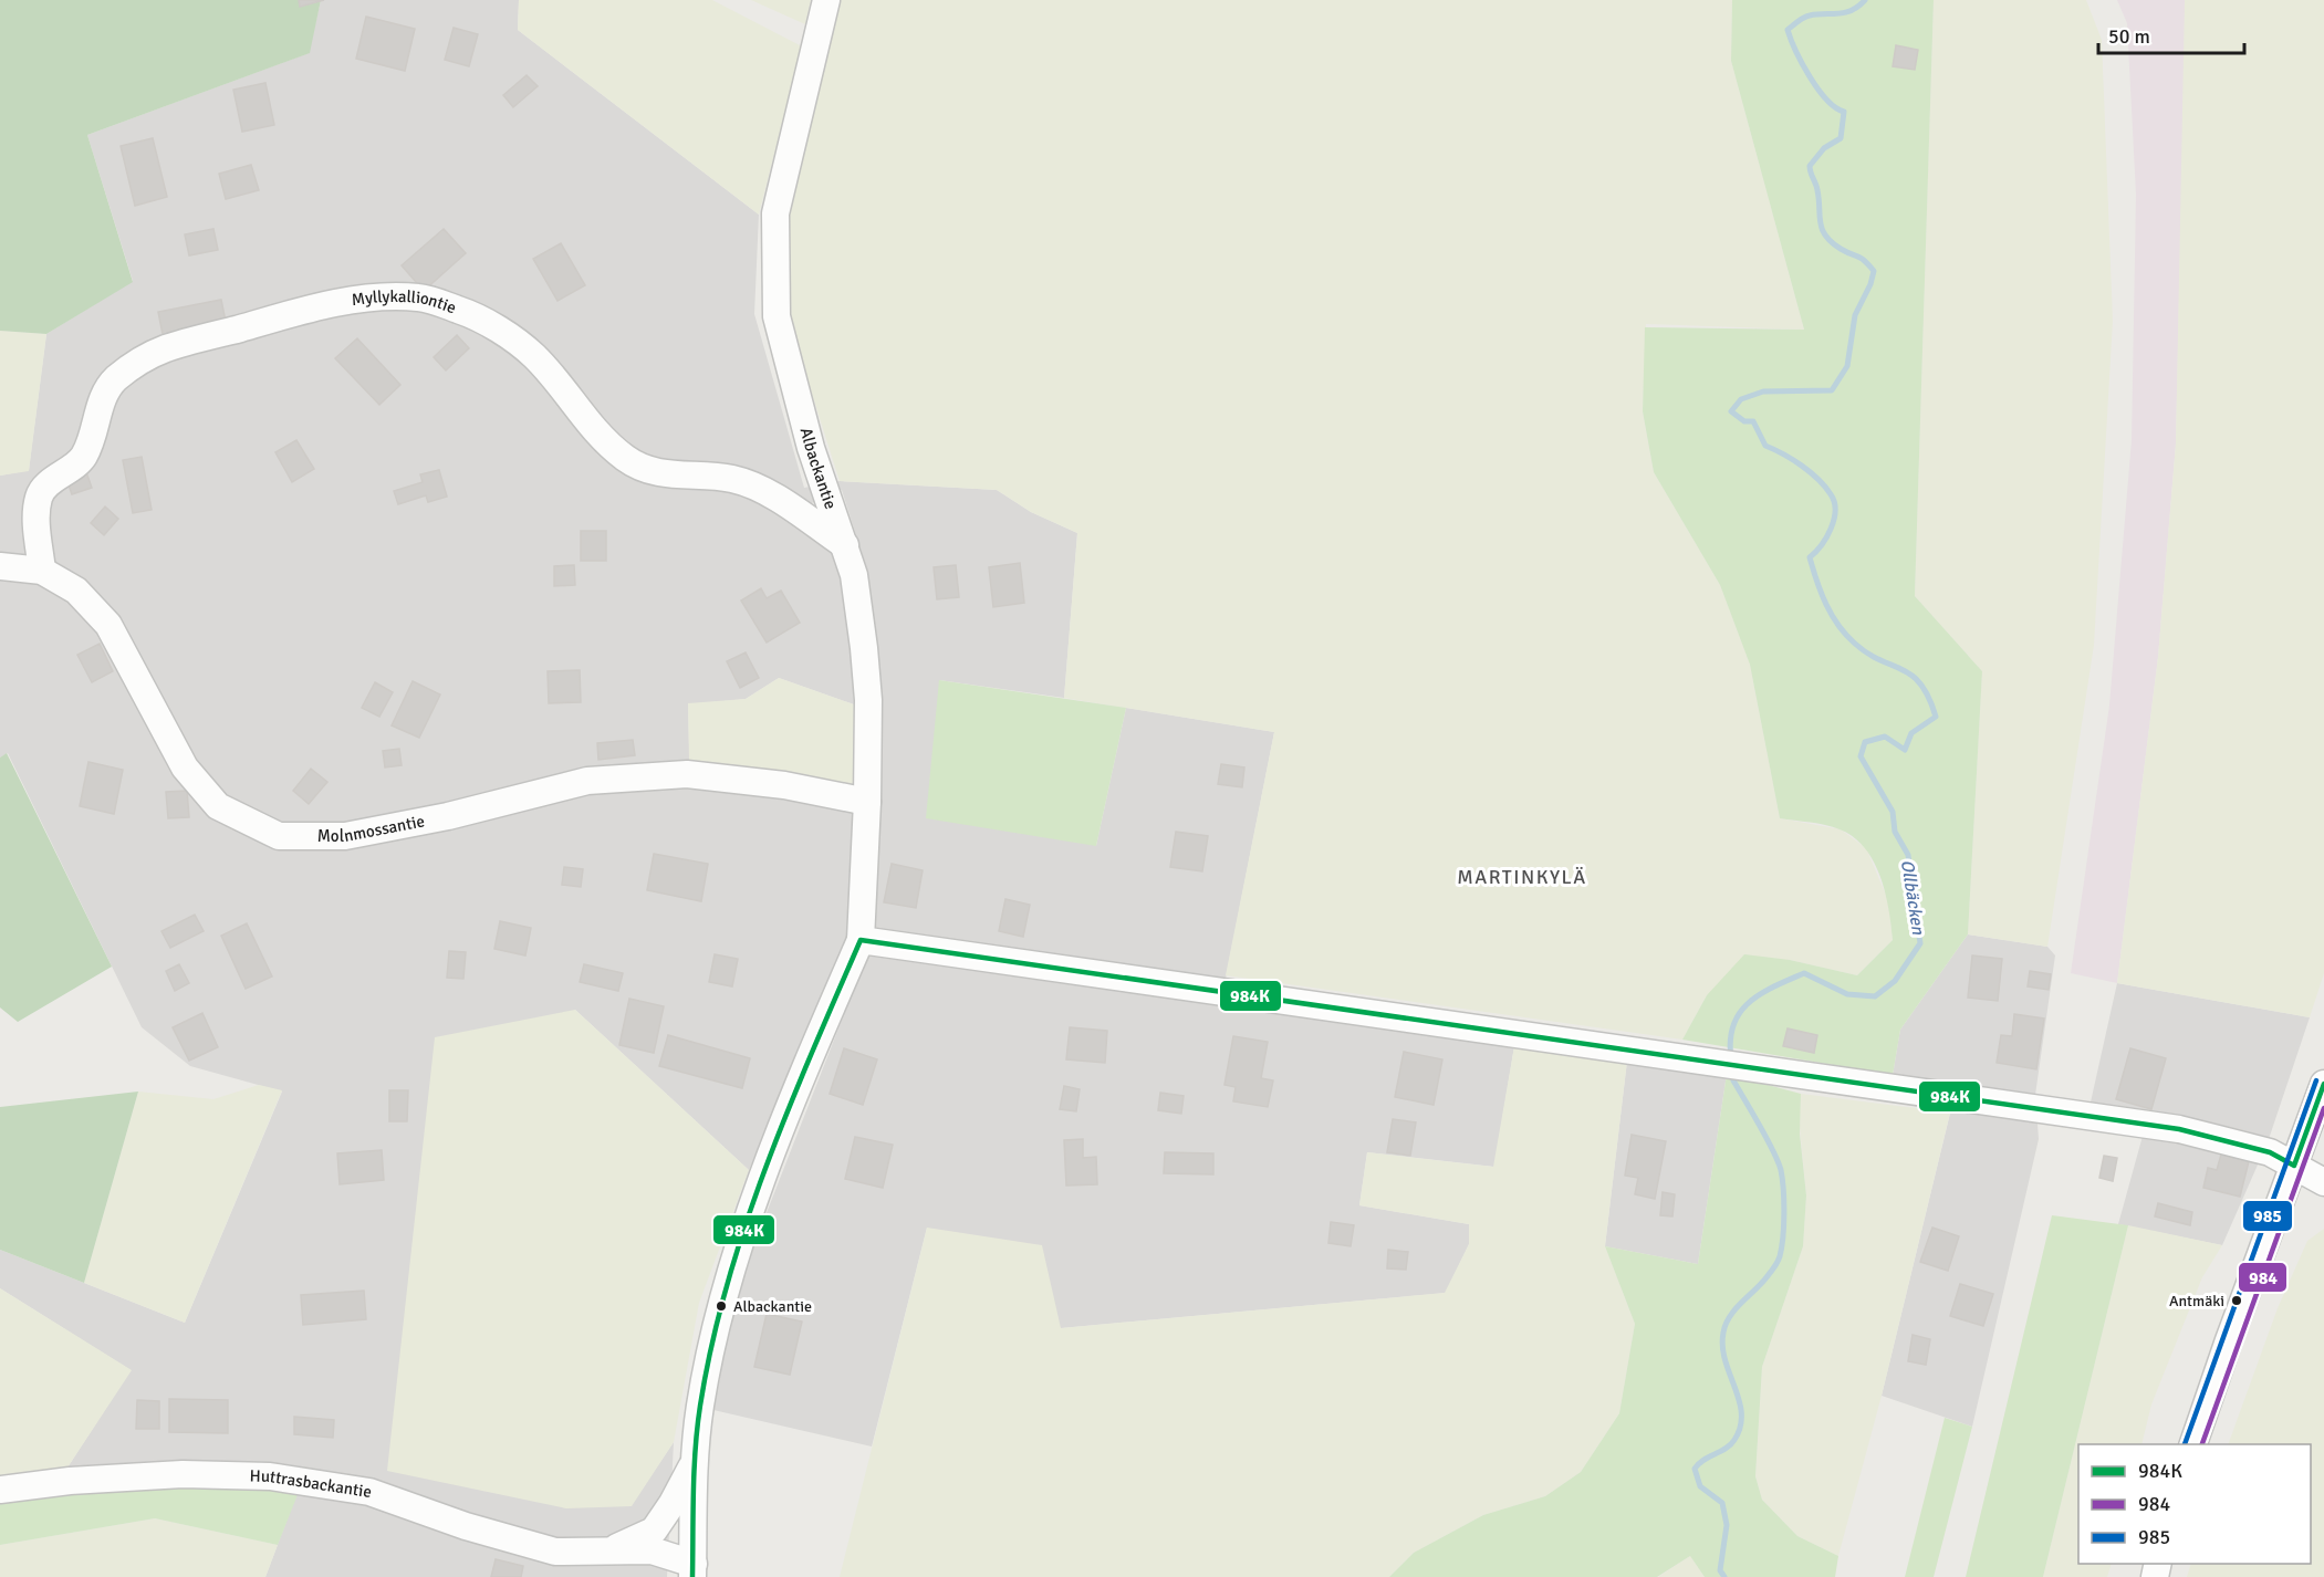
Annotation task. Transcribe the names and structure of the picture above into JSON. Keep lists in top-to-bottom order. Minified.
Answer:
{"streets":{"street":["Myllykalliontie","Albackantie","Molnmossantie","Huttrasbackantie"]},"crossings":[["Myllykalliontie","Albackantie"],["Myllykalliontie","Molnmossantie"],["Albackantie","Molnmossantie"]],"districts":["MARTINKYLÄ"],"water":["Ollbäcken"],"places":["Antmäki","Albackantie"],"lines":["transit line 984K","transit line 985","transit line 984"],"legend":["984K","984","985"],"scale_bar":"50 m"}
